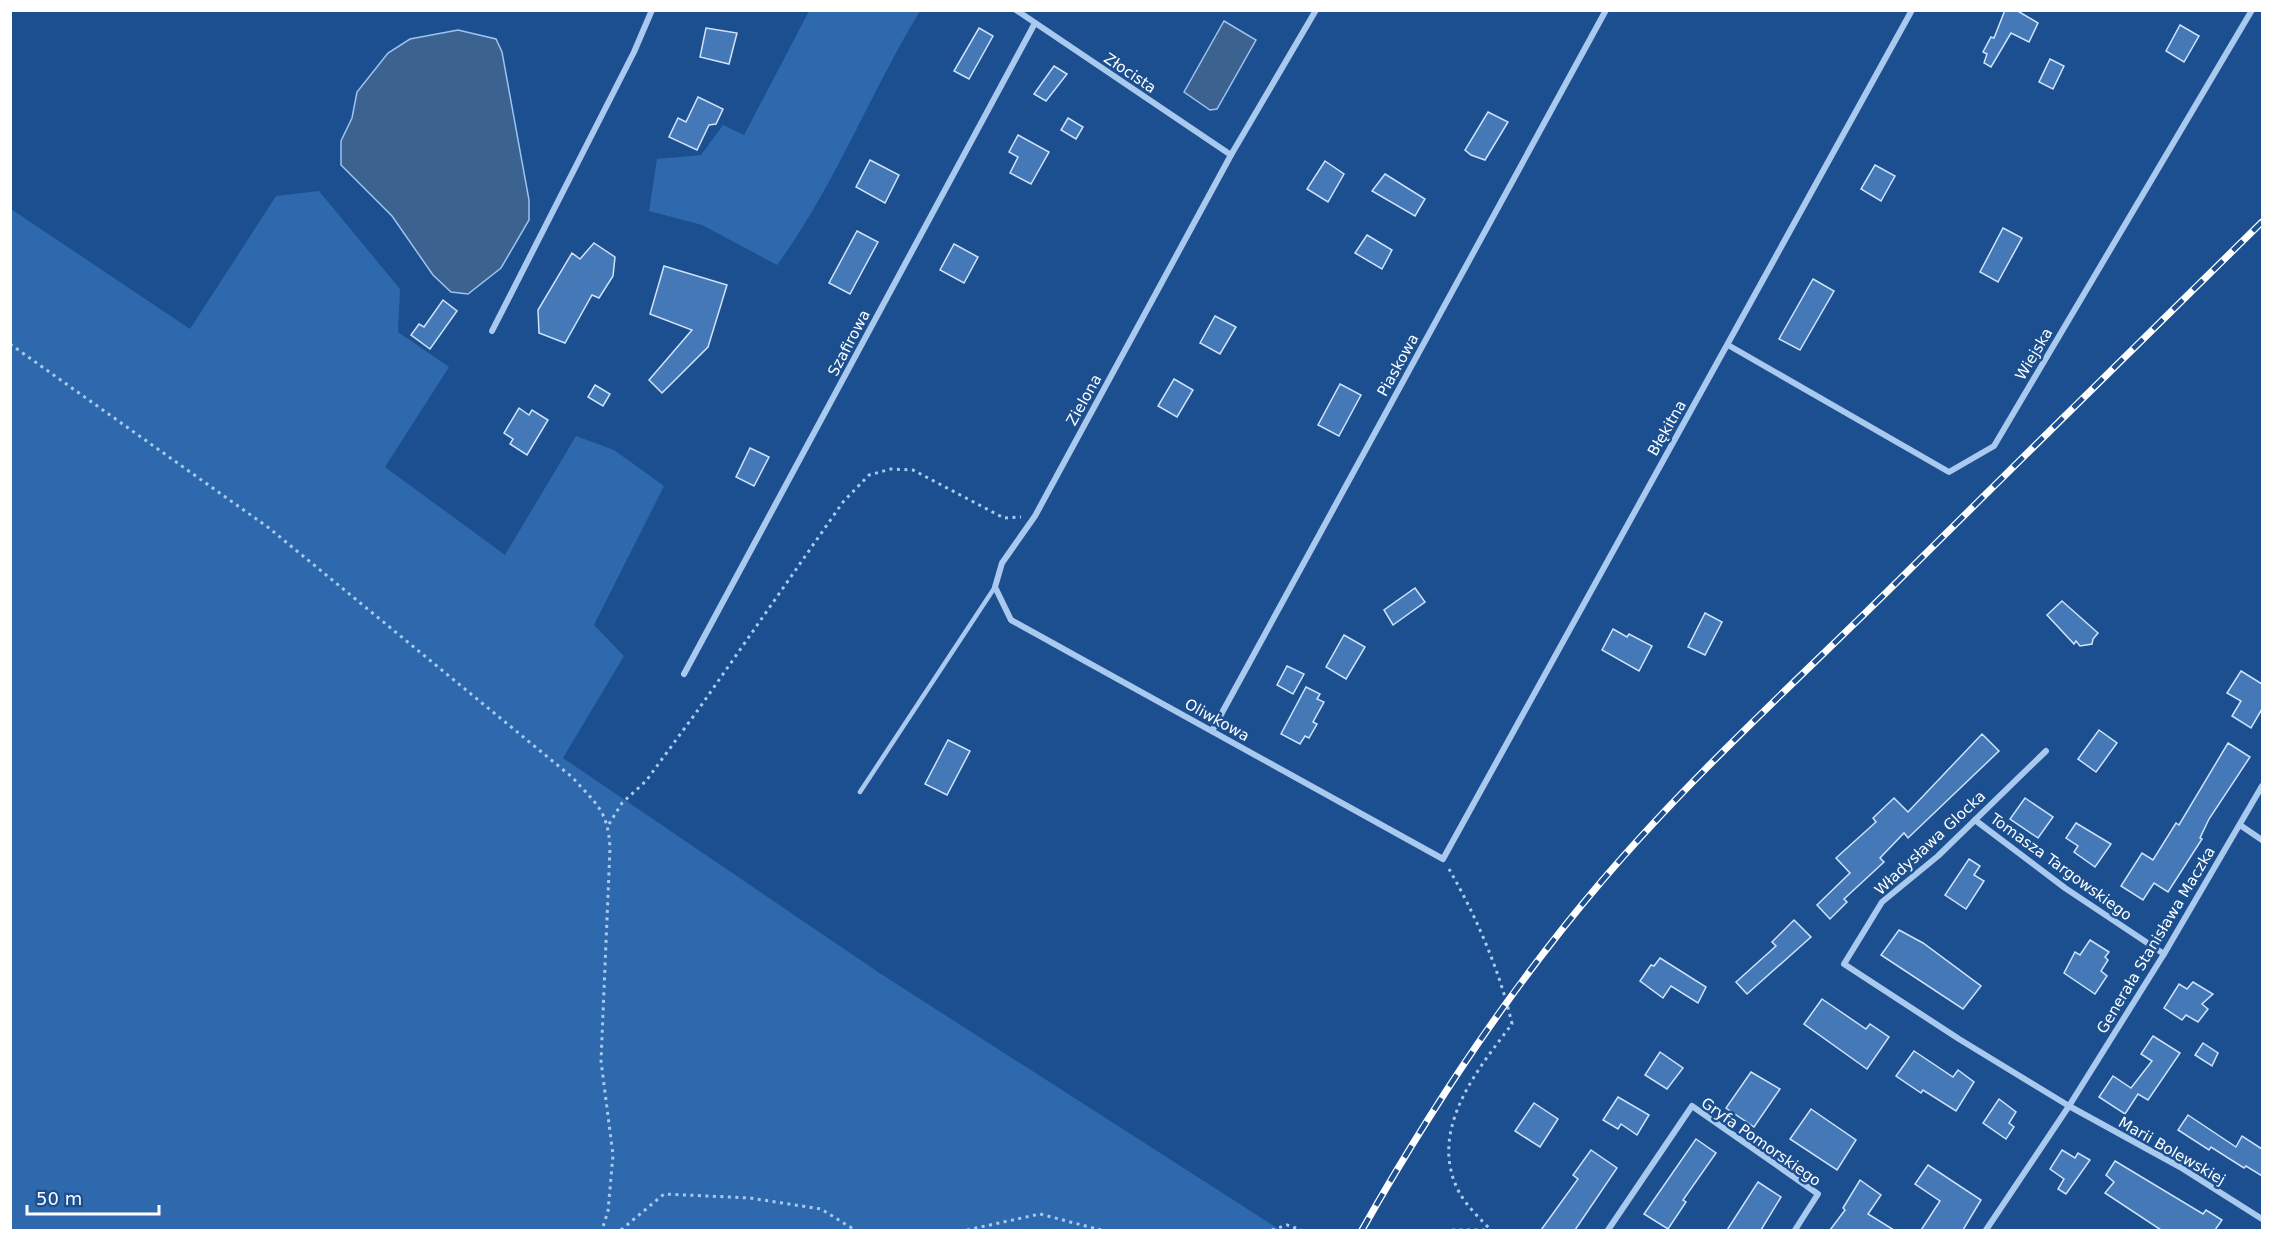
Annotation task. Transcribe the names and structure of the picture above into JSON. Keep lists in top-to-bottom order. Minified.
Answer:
{"streets":{"street":["Złocista","Szafirowa","Wiejska","Piaskowa","Zielona","Błękitna","Oliwkowa","Władysława Glocka","Tomasza Targowskiego","Generała Stanisława Maczka","Gryfa Pomorskiego","Marii Bolewskiej"]},"crossings":[["Złocista","Szafirowa"],["Złocista","Zielona"],["Wiejska","Błękitna"],["Piaskowa","Oliwkowa"],["Zielona","Oliwkowa"],["Błękitna","Oliwkowa"],["Władysława Glocka","Tomasza Targowskiego"],["Władysława Glocka","Marii Bolewskiej"],["Tomasza Targowskiego","Generała Stanisława Maczka"],["Generała Stanisława Maczka","Marii Bolewskiej"]],"scale_bar":"50 m"}
